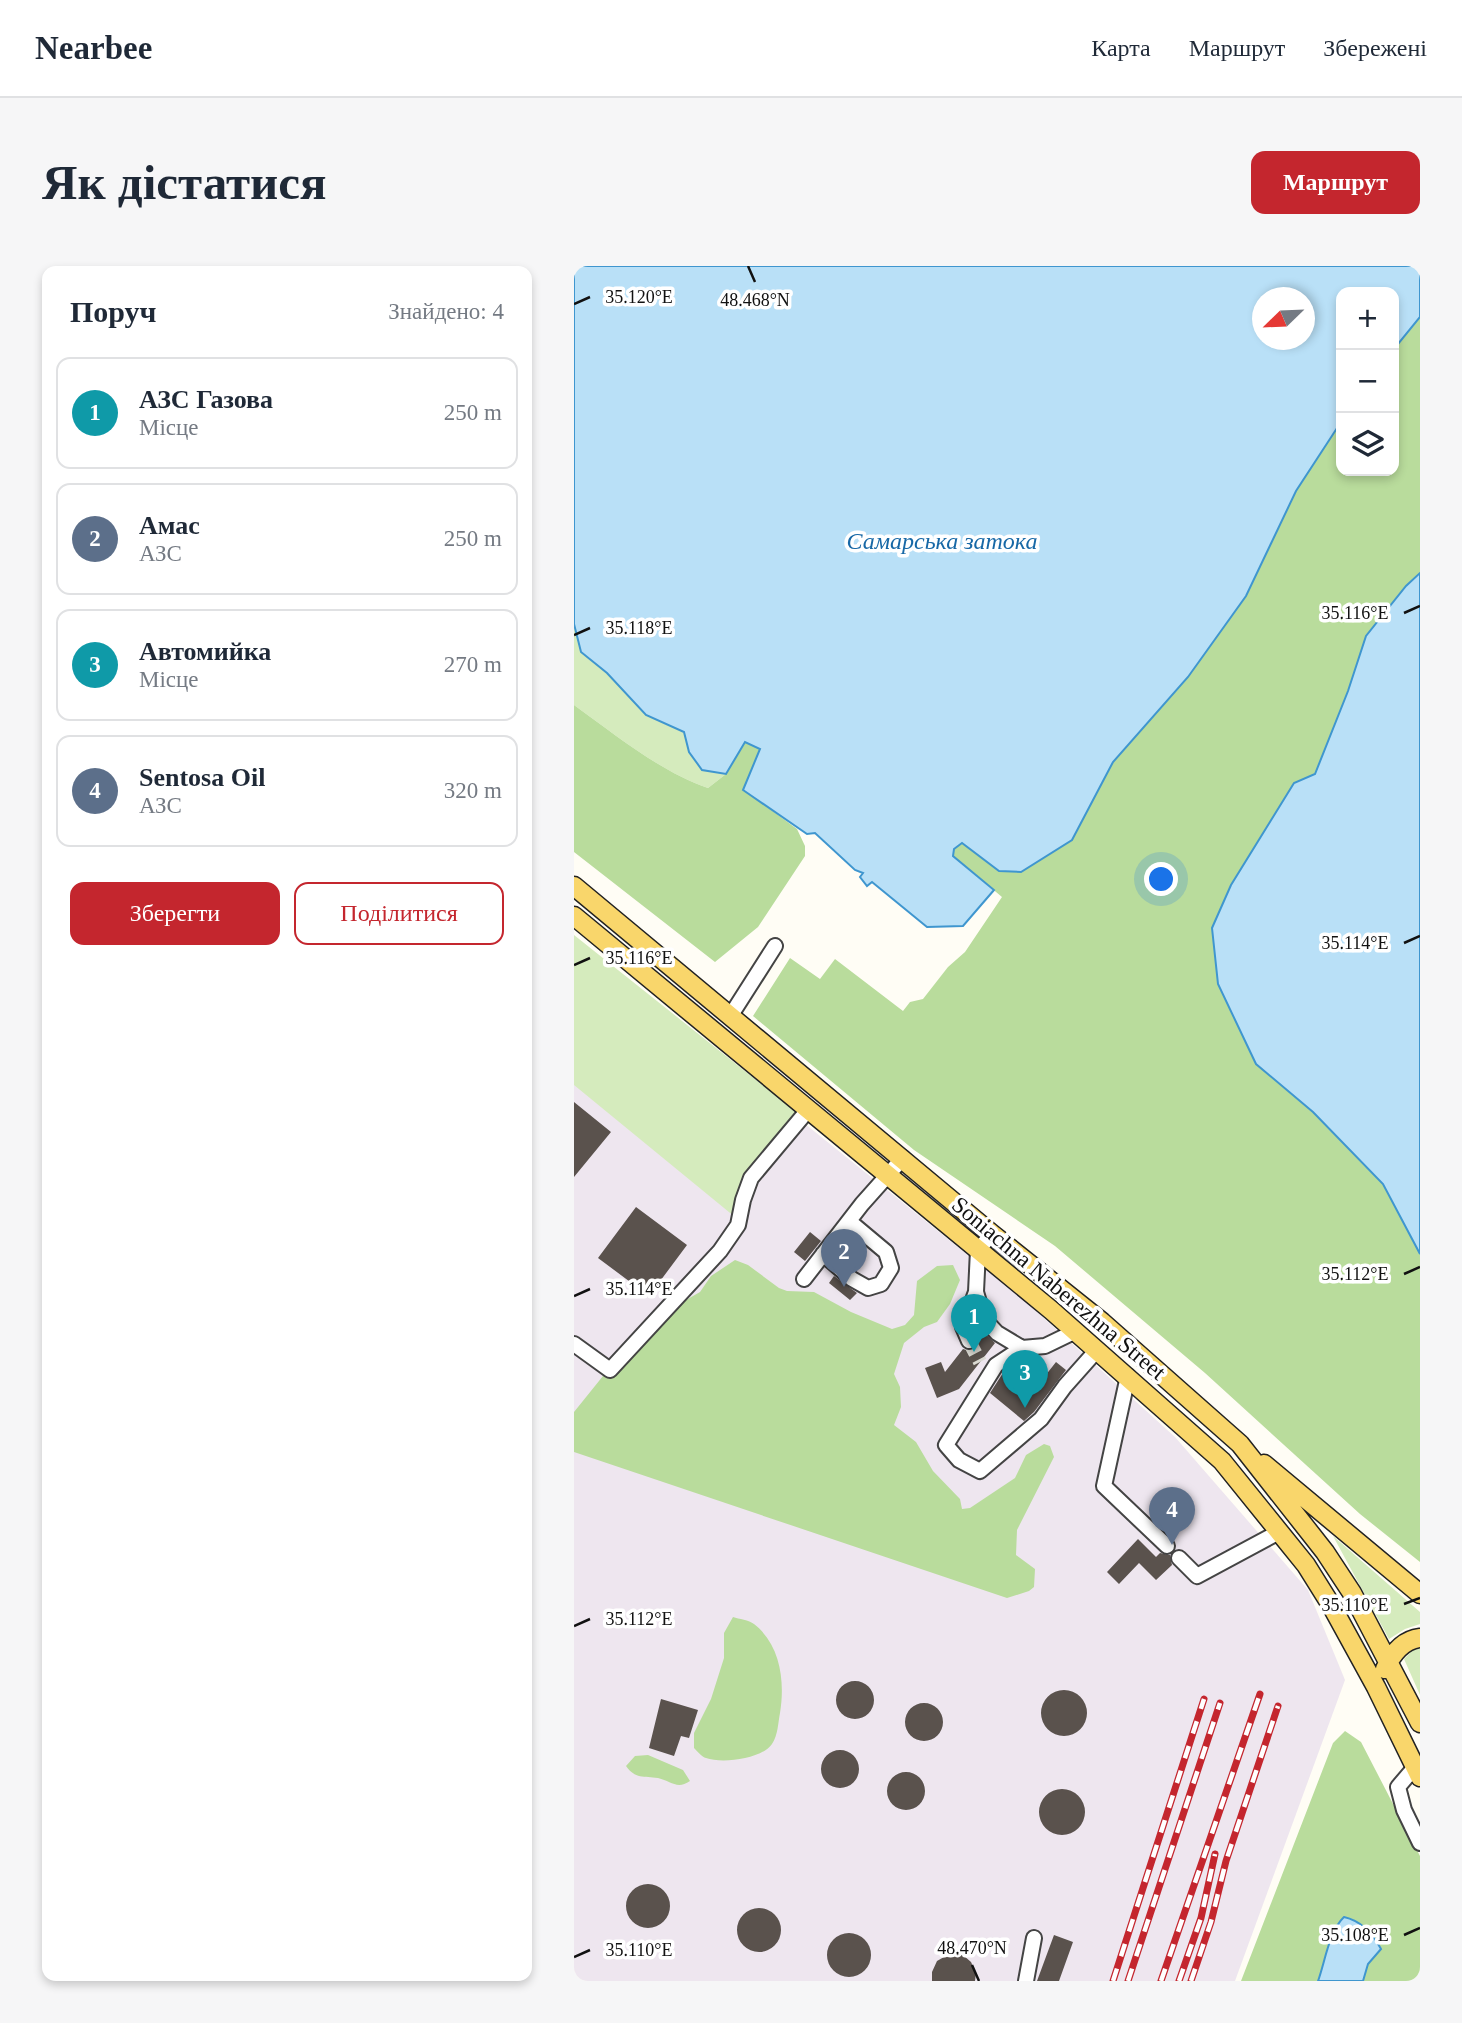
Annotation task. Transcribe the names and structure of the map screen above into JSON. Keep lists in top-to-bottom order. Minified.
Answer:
{"streets":{"main road":["Soniachna Naberezhna Street"]},"water":["Самарська затока"],"north":"bottom left","page":{"header":"Nearbee","nav":["Карта","Маршрут","Збережені"],"buttons":["Маршрут",["Зберегти","Поділитися"]],"title":"Як дістатися","heading":["Поруч","Знайдено: 4"],"map_buttons":["+","−"],"list":[{"mark":"1","name":"АЗС Газова","note":"Місце","value":"250 m"},{"mark":"2","name":"Амас","note":"АЗС","value":"250 m"},{"mark":"3","name":"Автомийка","note":"Місце","value":"270 m"},{"mark":"4","name":"Sentosa Oil","note":"АЗС","value":"320 m"}],"pins":["2","1","3","4"]},"coordinates":["35.120°E","48.468°N","35.116°E","35.118°E","35.114°E","35.112°E","35.110°E","35.108°E","48.470°N"]}
